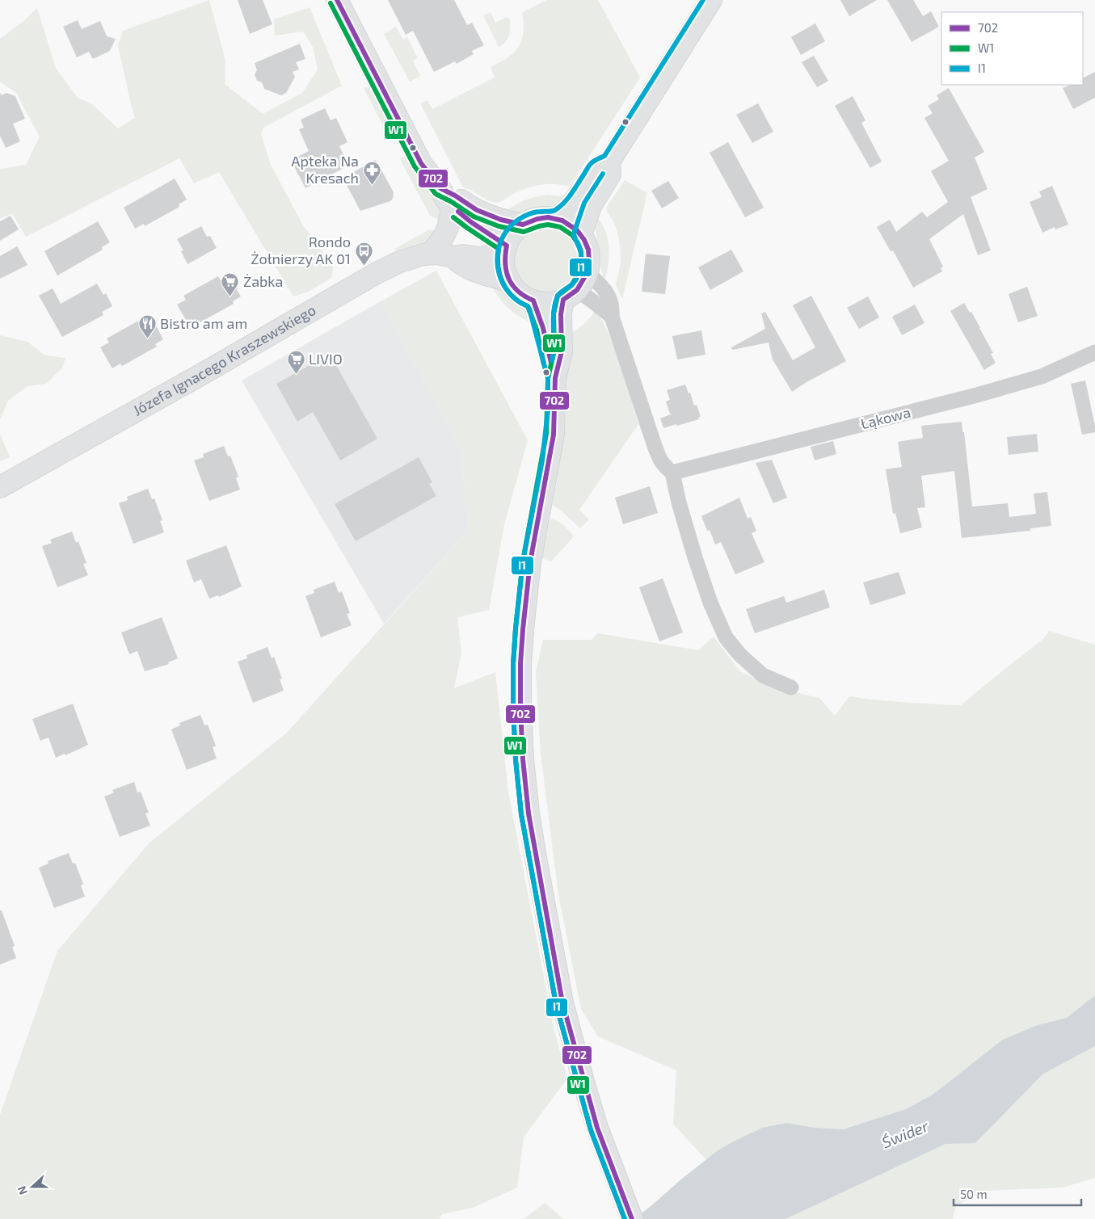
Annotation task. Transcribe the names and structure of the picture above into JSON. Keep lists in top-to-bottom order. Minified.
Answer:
{"streets":{"street":["Józefa Ignacego Kraszewskiego","Łąkowa"]},"water":["Świder"],"places":{"pharmacy":["Apteka Na Kresach"],"bus stop":["Rondo Żołnierzy AK 01"],"supermarket":["Żabka","LIVIO"],"restaurant":["Bistro am am"]},"lines":["transit line 702","transit line I1","transit line W1"],"legend":["702","W1","I1"],"scale_bar":"50 m","north":"left"}
